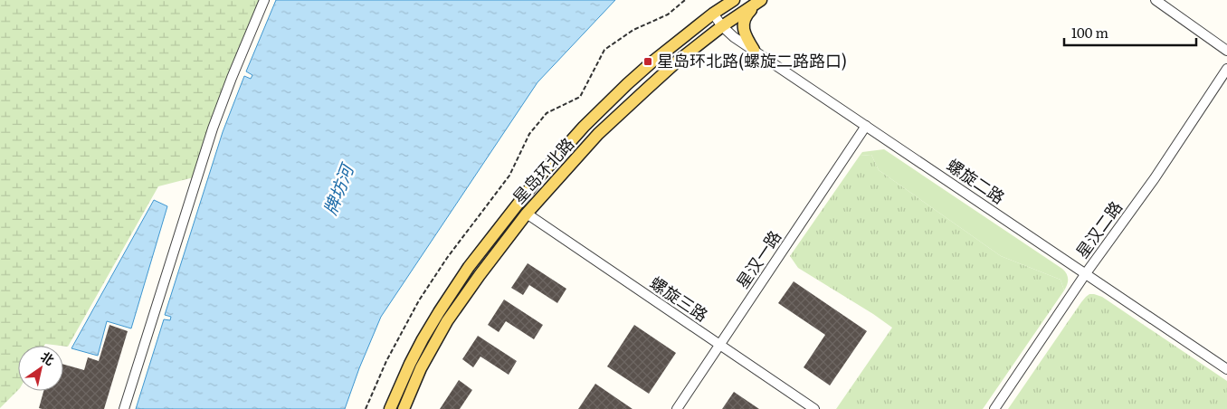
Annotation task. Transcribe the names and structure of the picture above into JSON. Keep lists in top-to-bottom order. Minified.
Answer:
{"streets":{"main road":["星岛环北路"],"street":["螺旋二路","星汉二路","星汉一路","螺旋三路"]},"crossings":[["星岛环北路","螺旋二路"],["星岛环北路","螺旋三路"],["螺旋二路","星汉二路"],["螺旋二路","星汉一路"],["星汉一路","螺旋三路"]],"water":["牌坊河"],"places":{"transit":["星岛环北路(螺旋二路路口)"]},"scale_bar":"100 m","north":"top right"}
